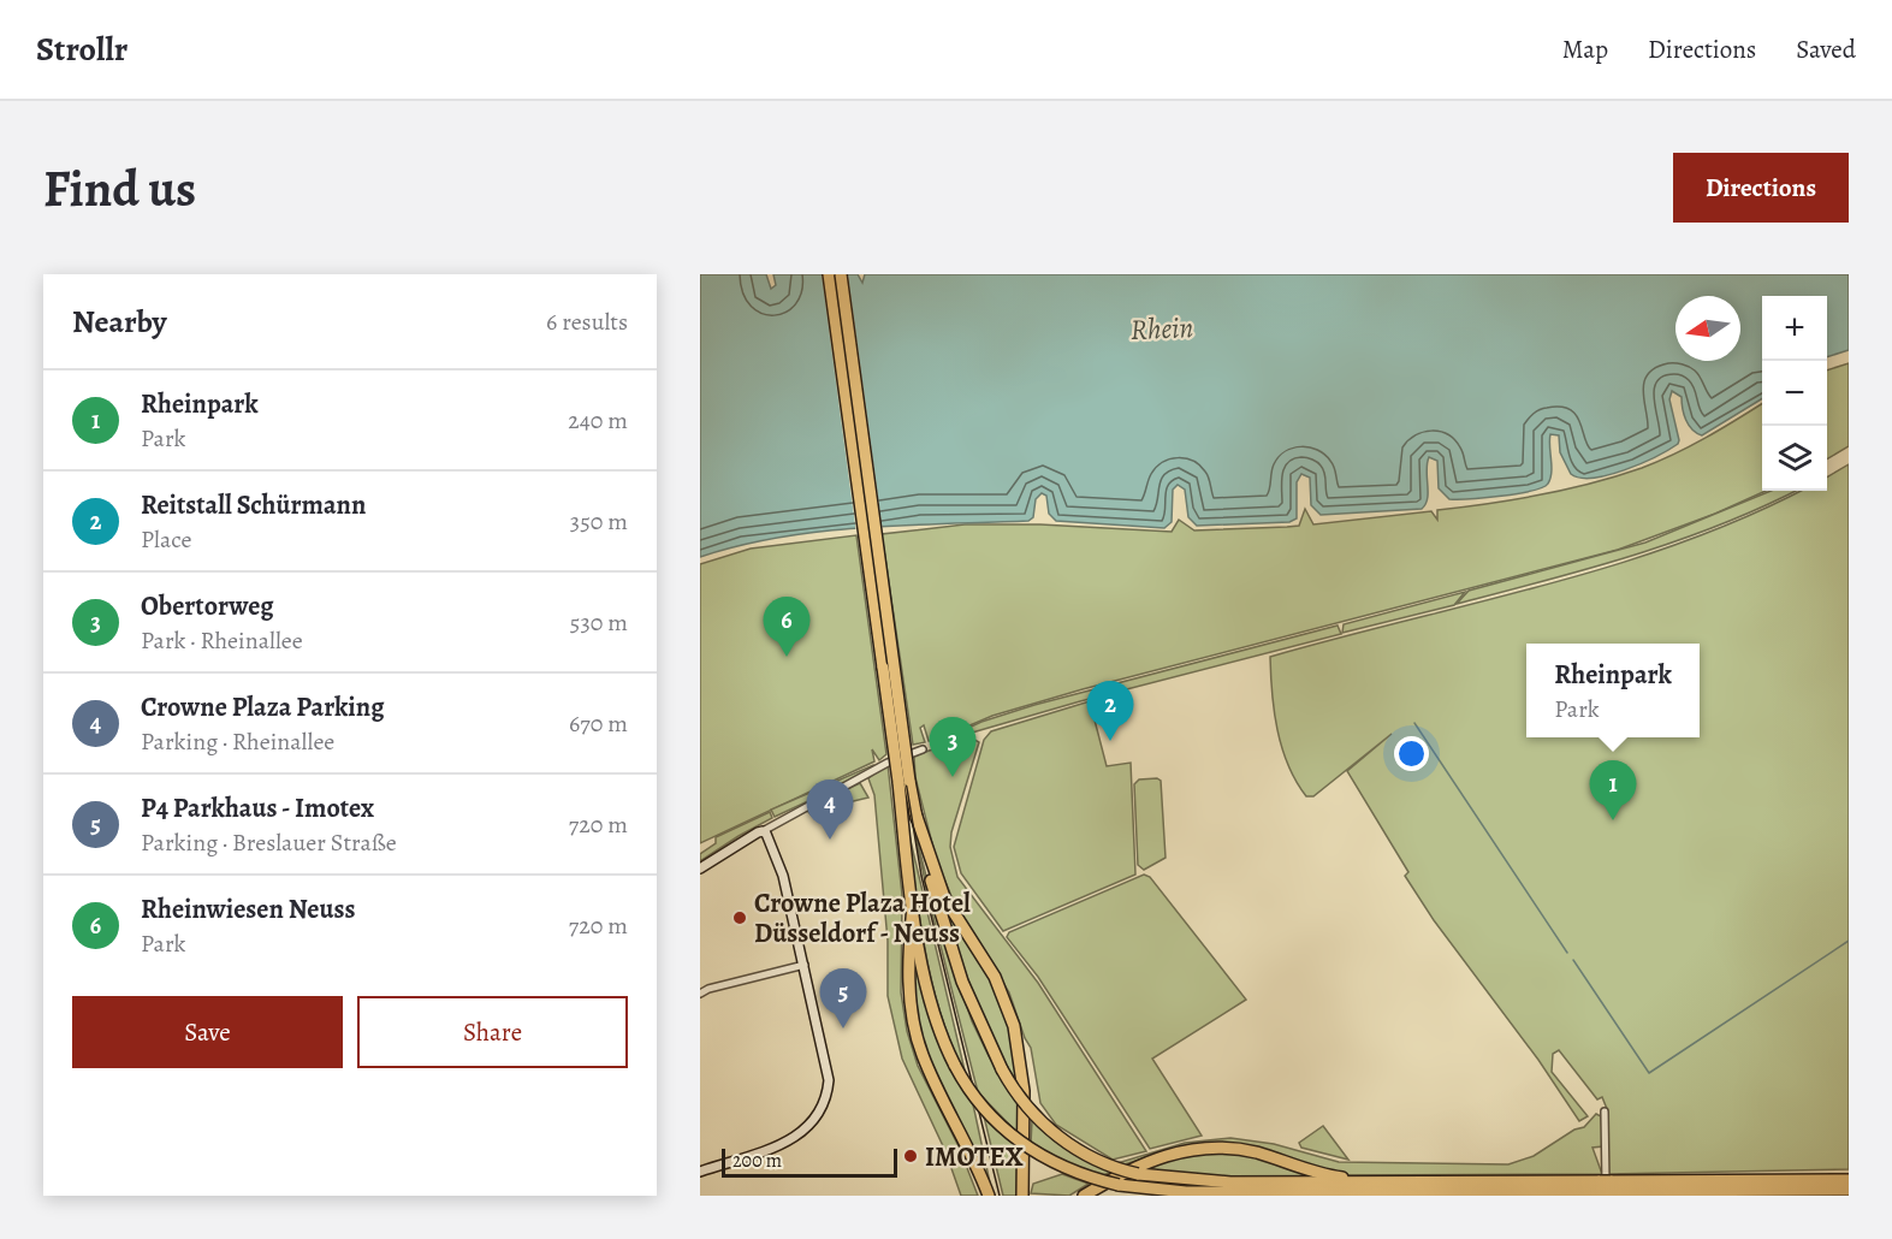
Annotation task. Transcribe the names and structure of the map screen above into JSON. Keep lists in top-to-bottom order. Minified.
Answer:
{"water":["Rhein"],"places":["Crowne Plaza Hotel Düsseldorf - Neuss","IMOTEX"],"scale_bar":"200 m","north":"left","page":{"header":"Strollr","nav":["Map","Directions","Saved"],"buttons":["Directions",["Save","Share"]],"title":"Find us","heading":["Nearby","6 results"],"map_buttons":["+","−"],"list":[{"mark":"1","name":"Rheinpark","note":"Park","value":"240 m"},{"mark":"2","name":"Reitstall Schürmann","note":"Place","value":"350 m"},{"mark":"3","name":"Obertorweg","note":"Park · Rheinallee","value":"530 m"},{"mark":"4","name":"Crowne Plaza Parking","note":"Parking · Rheinallee","value":"670 m"},{"mark":"5","name":"P4 Parkhaus - Imotex","note":"Parking · Breslauer Straße","value":"720 m"},{"mark":"6","name":"Rheinwiesen Neuss","note":"Park","value":"720 m"}],"pins":["6","2","3","1","4","5"],"popup":["Rheinpark","Park"],"scale":"200 m"}}
